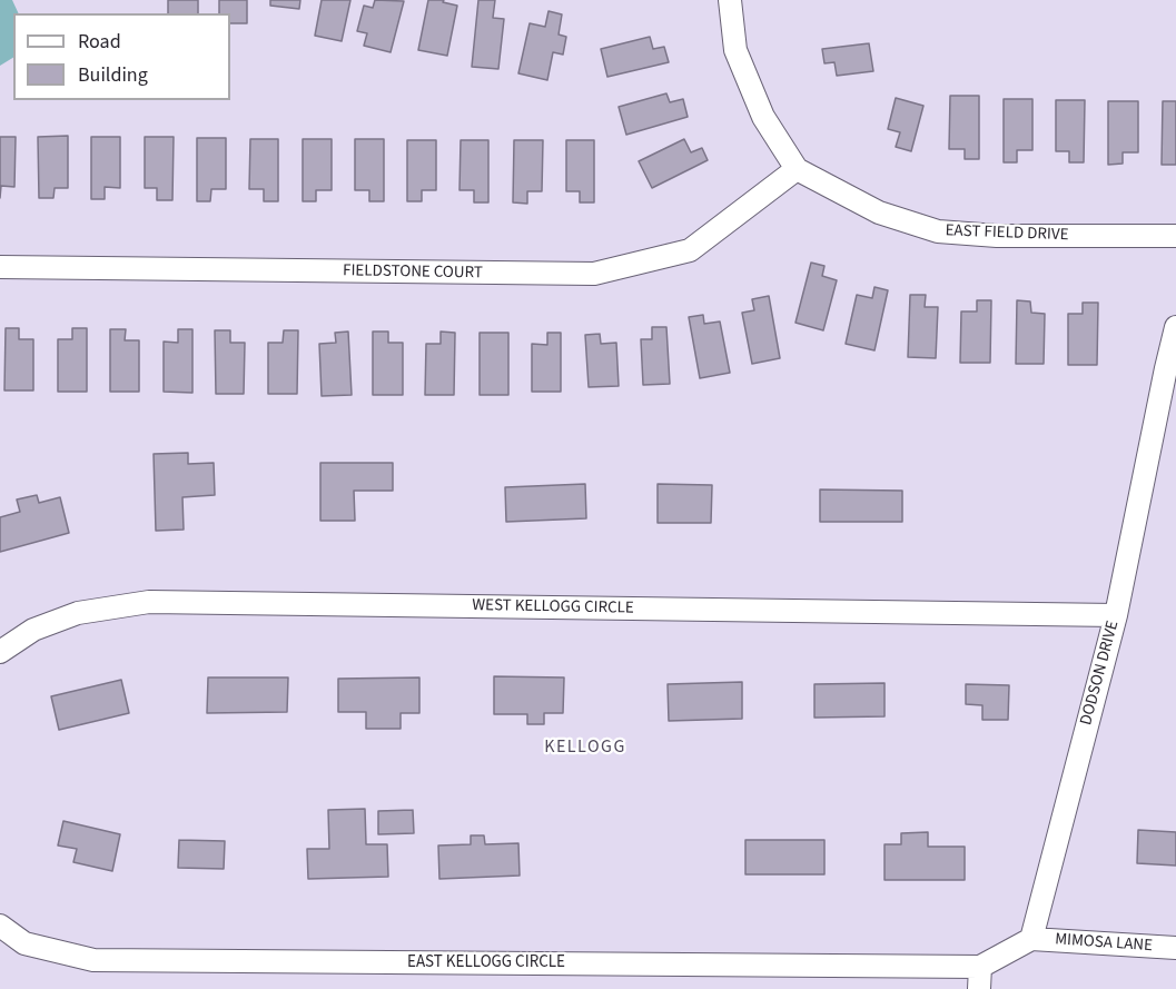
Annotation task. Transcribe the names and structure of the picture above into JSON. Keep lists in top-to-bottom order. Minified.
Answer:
{"streets":{"street":["EAST FIELD DRIVE","FIELDSTONE COURT","WEST KELLOGG CIRCLE","DODSON DRIVE","MIMOSA LANE","EAST KELLOGG CIRCLE"]},"crossings":[["EAST FIELD DRIVE","FIELDSTONE COURT"],["WEST KELLOGG CIRCLE","DODSON DRIVE"],["DODSON DRIVE","MIMOSA LANE"]],"districts":["KELLOGG"],"legend":["Road","Building"]}
